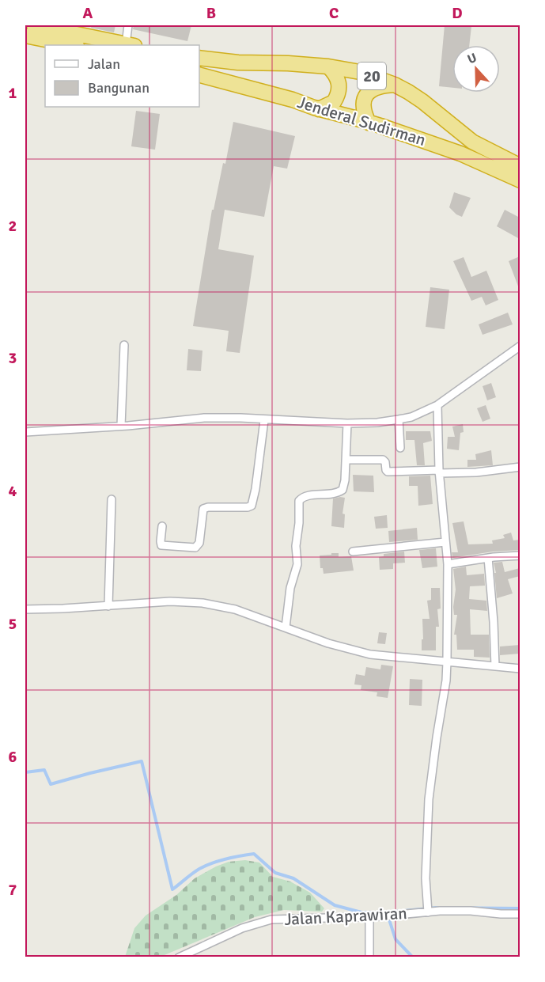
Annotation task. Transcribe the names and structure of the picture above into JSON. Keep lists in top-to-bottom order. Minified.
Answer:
{"streets":{"highway":["20","Jenderal Sudirman"],"street":["Jalan Kaprawiran"]},"legend":["Jalan","Bangunan"],"north":"top","grid":{"columns":["A","B","C","D"],"rows":["1","2","3","4","5","6","7"]}}
